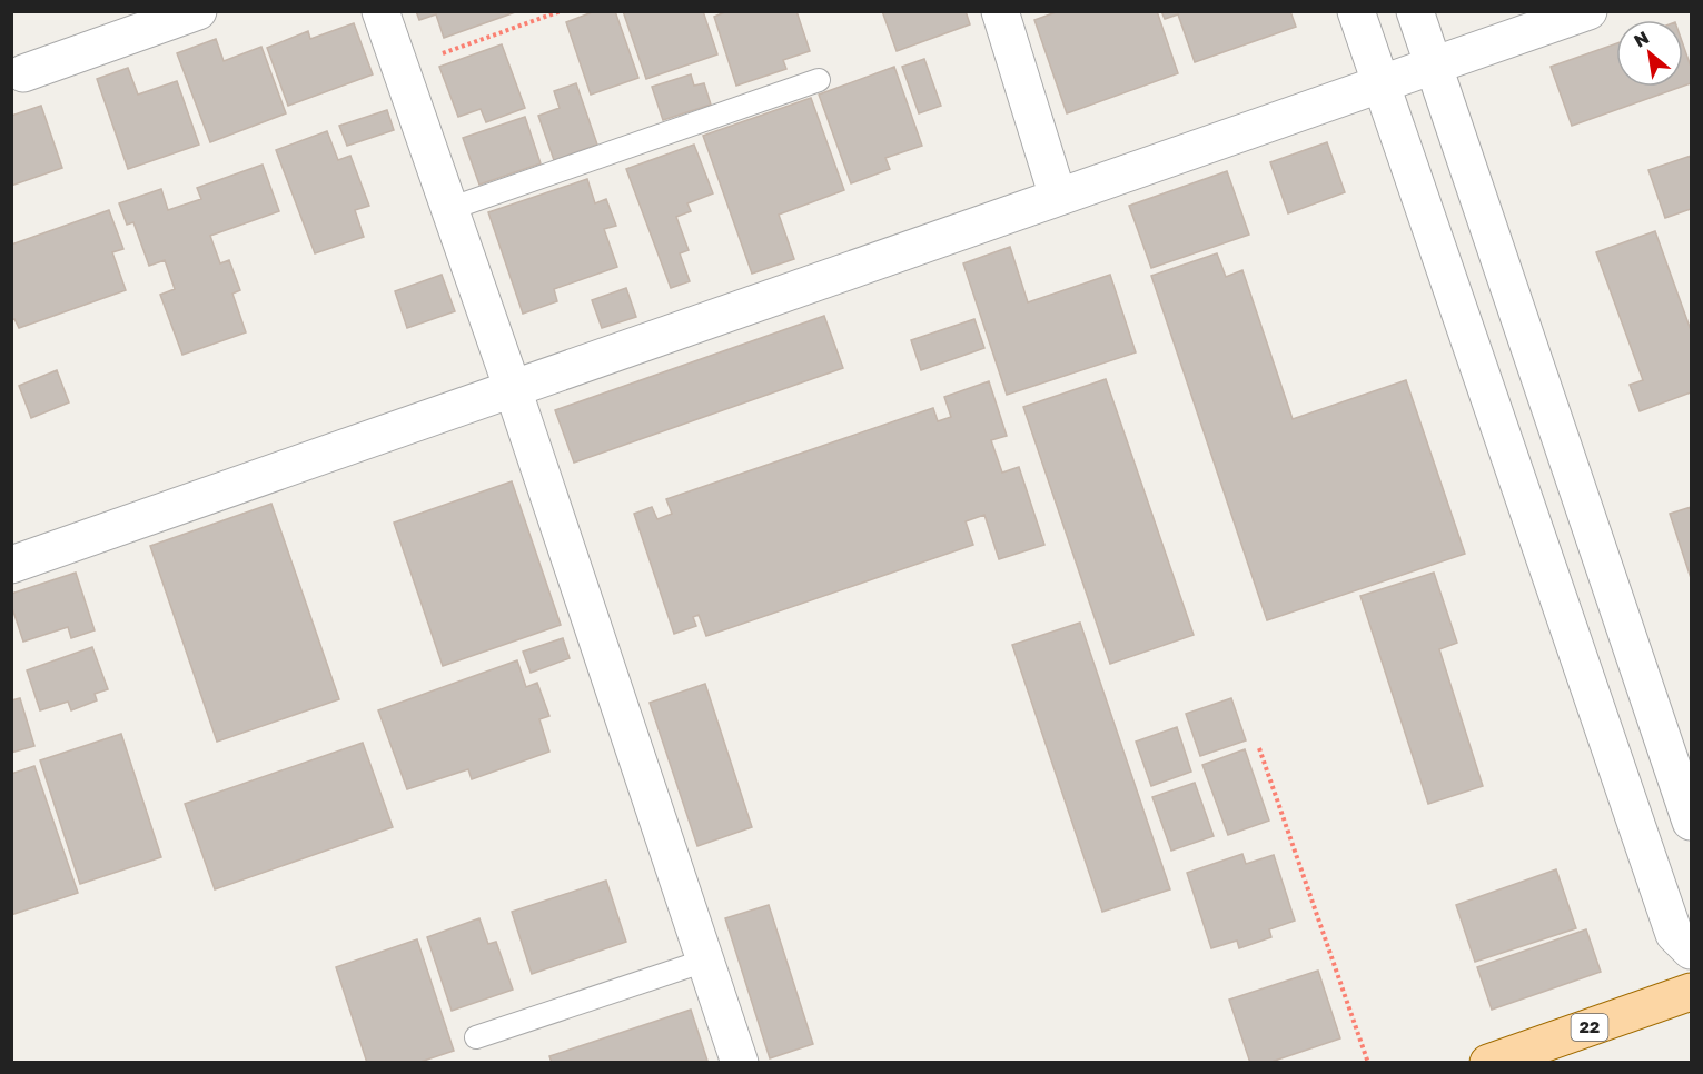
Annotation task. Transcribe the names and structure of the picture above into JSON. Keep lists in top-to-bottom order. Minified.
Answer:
{"streets":{"main road":["22"]},"north":"top left"}
